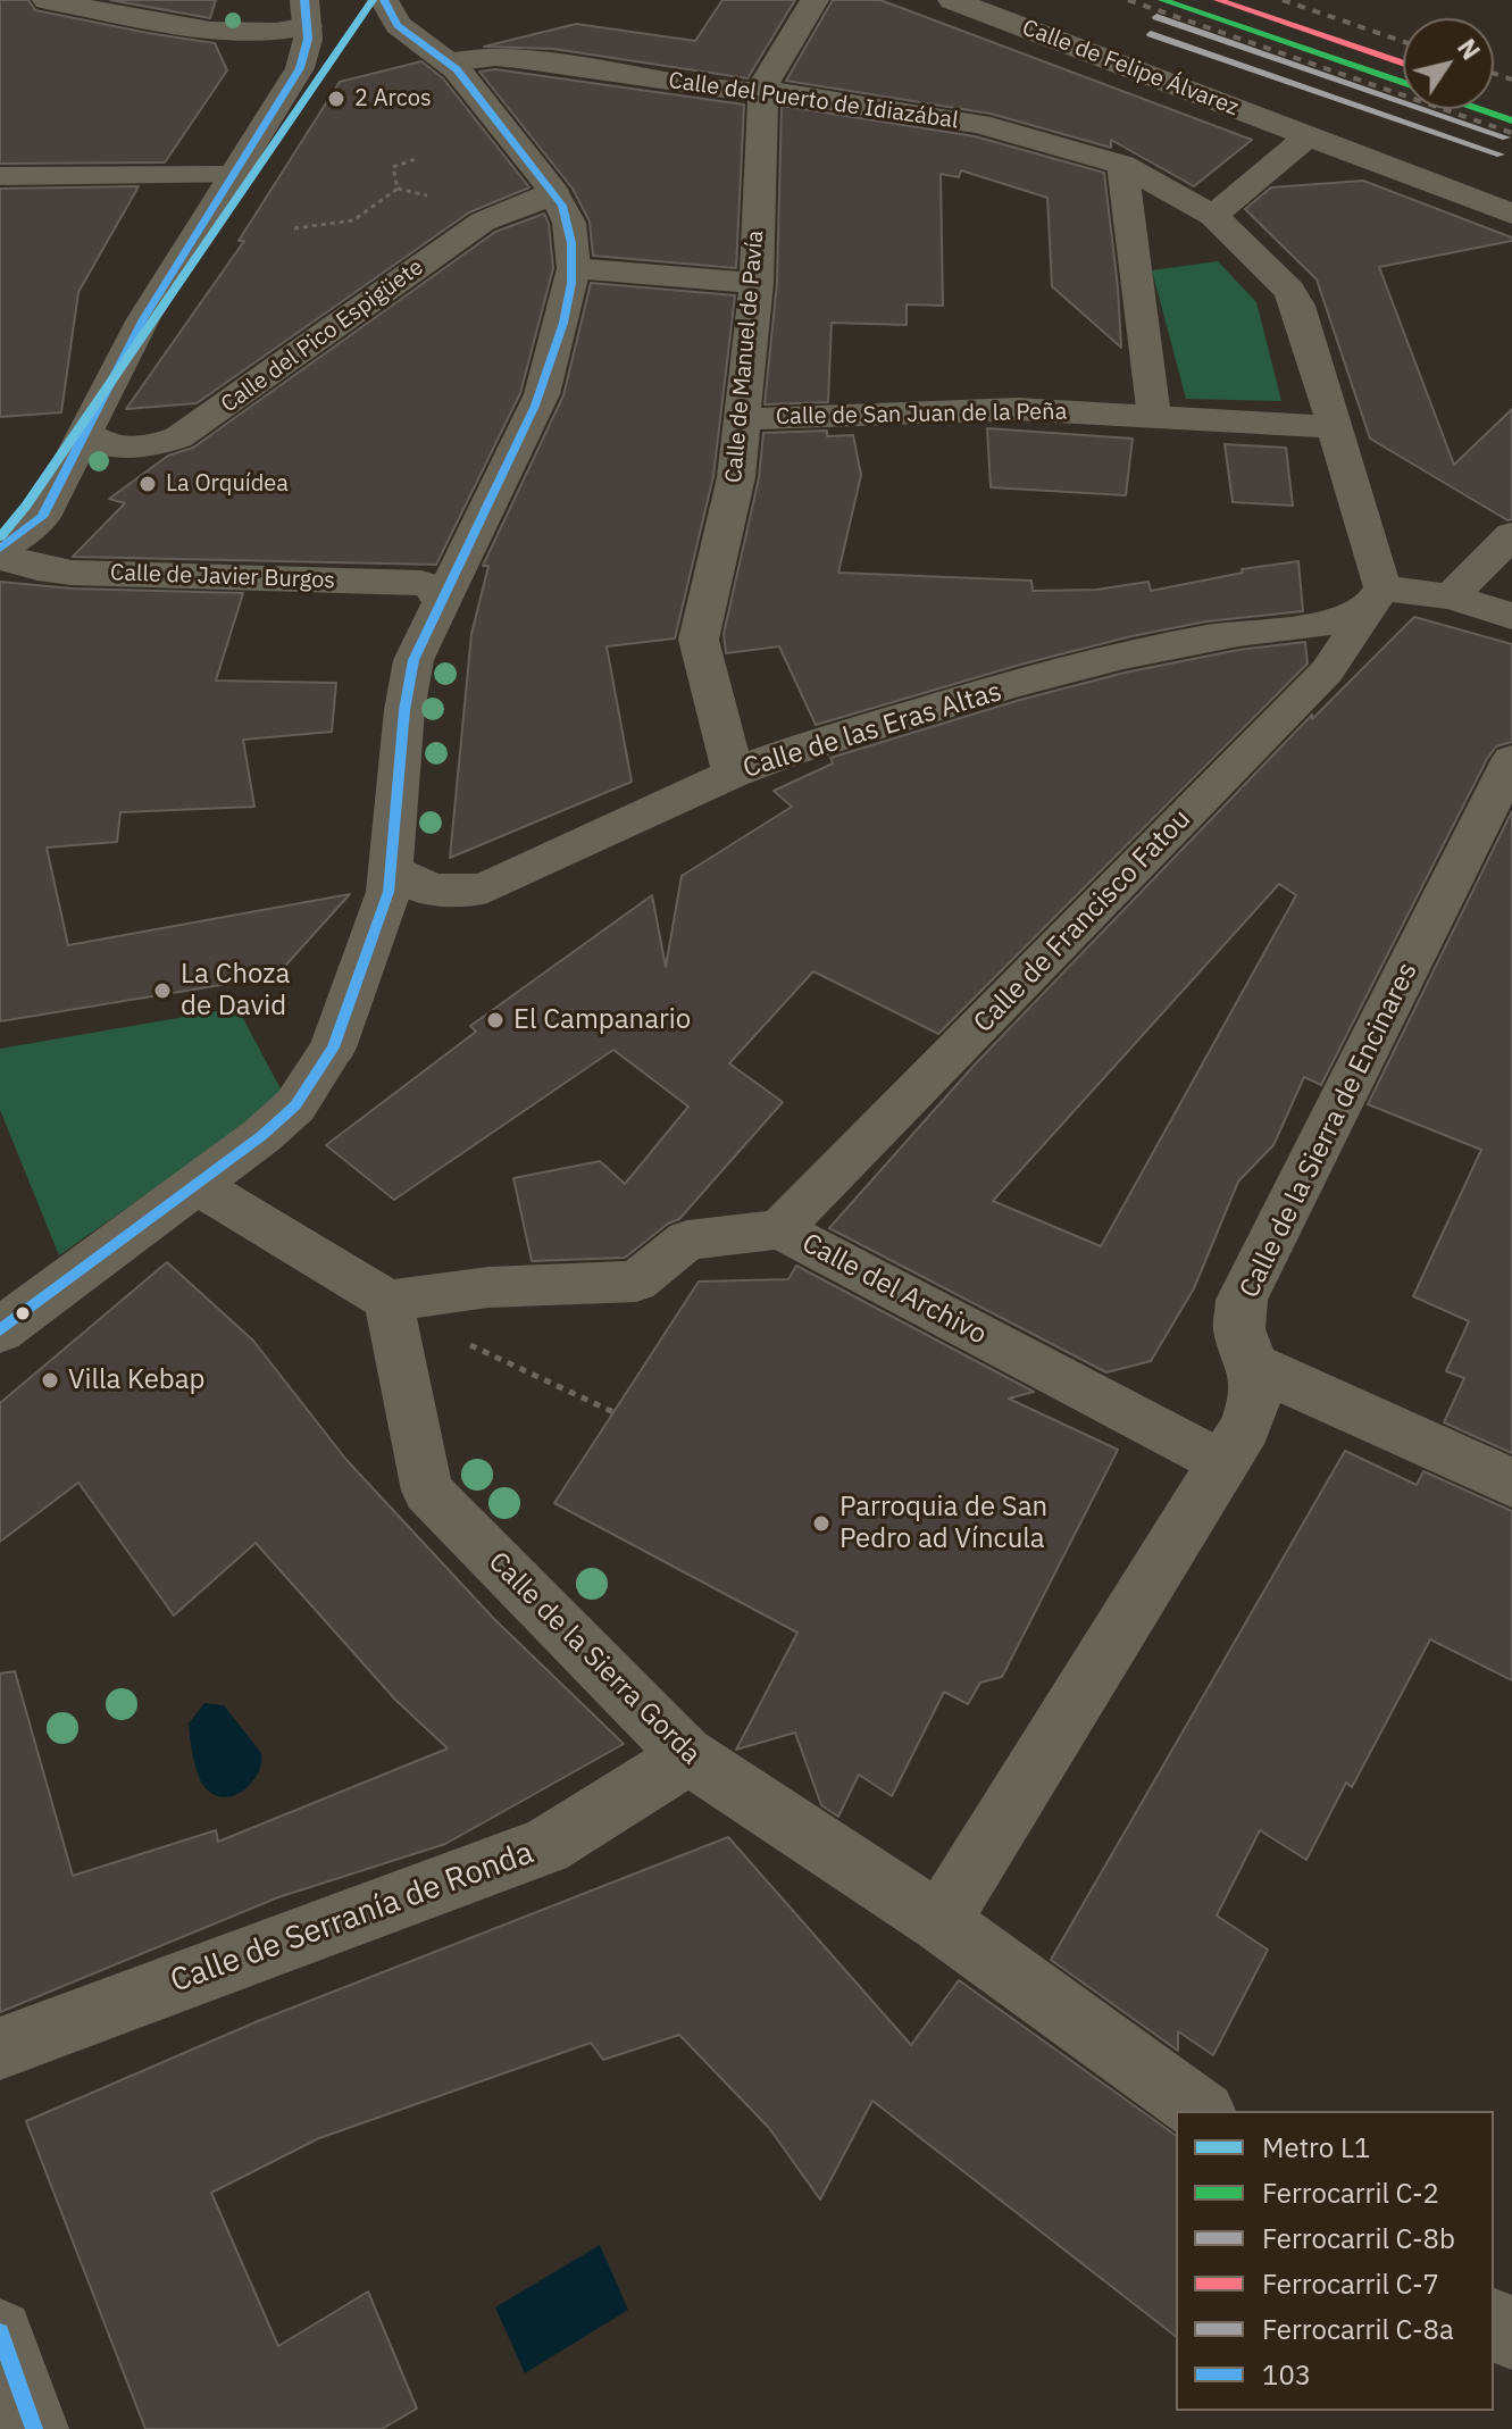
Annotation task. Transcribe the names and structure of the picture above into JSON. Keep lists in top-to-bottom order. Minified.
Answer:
{"streets":{"street":["Calle de Felipe Álvarez","Calle del Puerto de Idiazábal","Calle del Pico Espigüete","Calle de Manuel de Pavía","Calle de San Juan de la Peña","Calle de Javier Burgos","Calle de las Eras Altas","Calle de Francisco Fatou","Calle de la Sierra de Encinares","Calle del Archivo","Calle de la Sierra Gorda","Calle de Serranía de Ronda"]},"crossings":[["Calle del Puerto de Idiazábal","Calle de Manuel de Pavía"],["Calle del Puerto de Idiazábal","Calle de San Juan de la Peña"],["Calle del Puerto de Idiazábal","Calle de las Eras Altas"],["Calle del Puerto de Idiazábal","Calle de Francisco Fatou"],["Calle de Manuel de Pavía","Calle de San Juan de la Peña"],["Calle de Manuel de Pavía","Calle de las Eras Altas"],["Calle de las Eras Altas","Calle de Francisco Fatou"],["Calle de Francisco Fatou","Calle del Archivo"],["Calle de la Sierra de Encinares","Calle del Archivo"],["Calle de la Sierra de Encinares","Calle de la Sierra Gorda"],["Calle del Archivo","Calle de la Sierra Gorda"],["Calle de la Sierra Gorda","Calle de Serranía de Ronda"]],"places":["2 Arcos","La Orquídea","La Choza de David","El Campanario","Villa Kebap","Parroquia de San Pedro ad Víncula"],"lines":["metro line L1","rail line C-2","rail line C-7","transit line 103","rail line C-8b","rail line C-8a"],"legend":["Metro L1","Ferrocarril C-2","Ferrocarril C-8b","Ferrocarril C-7","Ferrocarril C-8a","103"],"north":"top right"}
